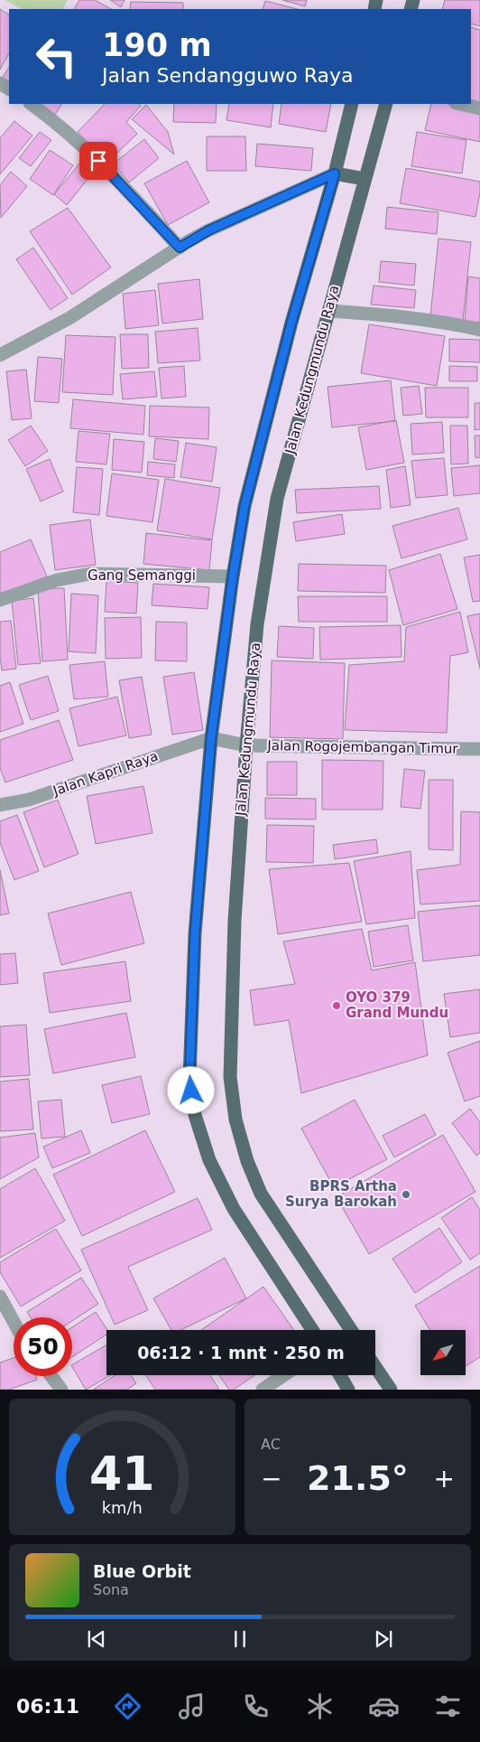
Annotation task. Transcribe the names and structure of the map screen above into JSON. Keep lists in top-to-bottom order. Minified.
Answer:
{"streets":{"main road":["Jalan Kedungmundu Raya"],"street":["Gang Semanggi","Jalan Rogojembangan Timur","Jalan Kapri Raya"]},"crossings":[["Jalan Kedungmundu Raya","Jalan Rogojembangan Timur"],["Jalan Rogojembangan Timur","Jalan Kapri Raya"]],"places":["OYO 379 Grand Mundu","BPRS Artha Surya Barokah"],"north":"bottom left","page":{"turn":["190 m","Jalan Sendangguwo Raya"],"limit":"50","trip":"06:12 · 1 mnt · 250 m","tile":"AC","heat":["−","21.5°","+"],"song":["Blue Orbit","Sona"],"tabs":"06:11","gauge":["41","km/h"]}}
